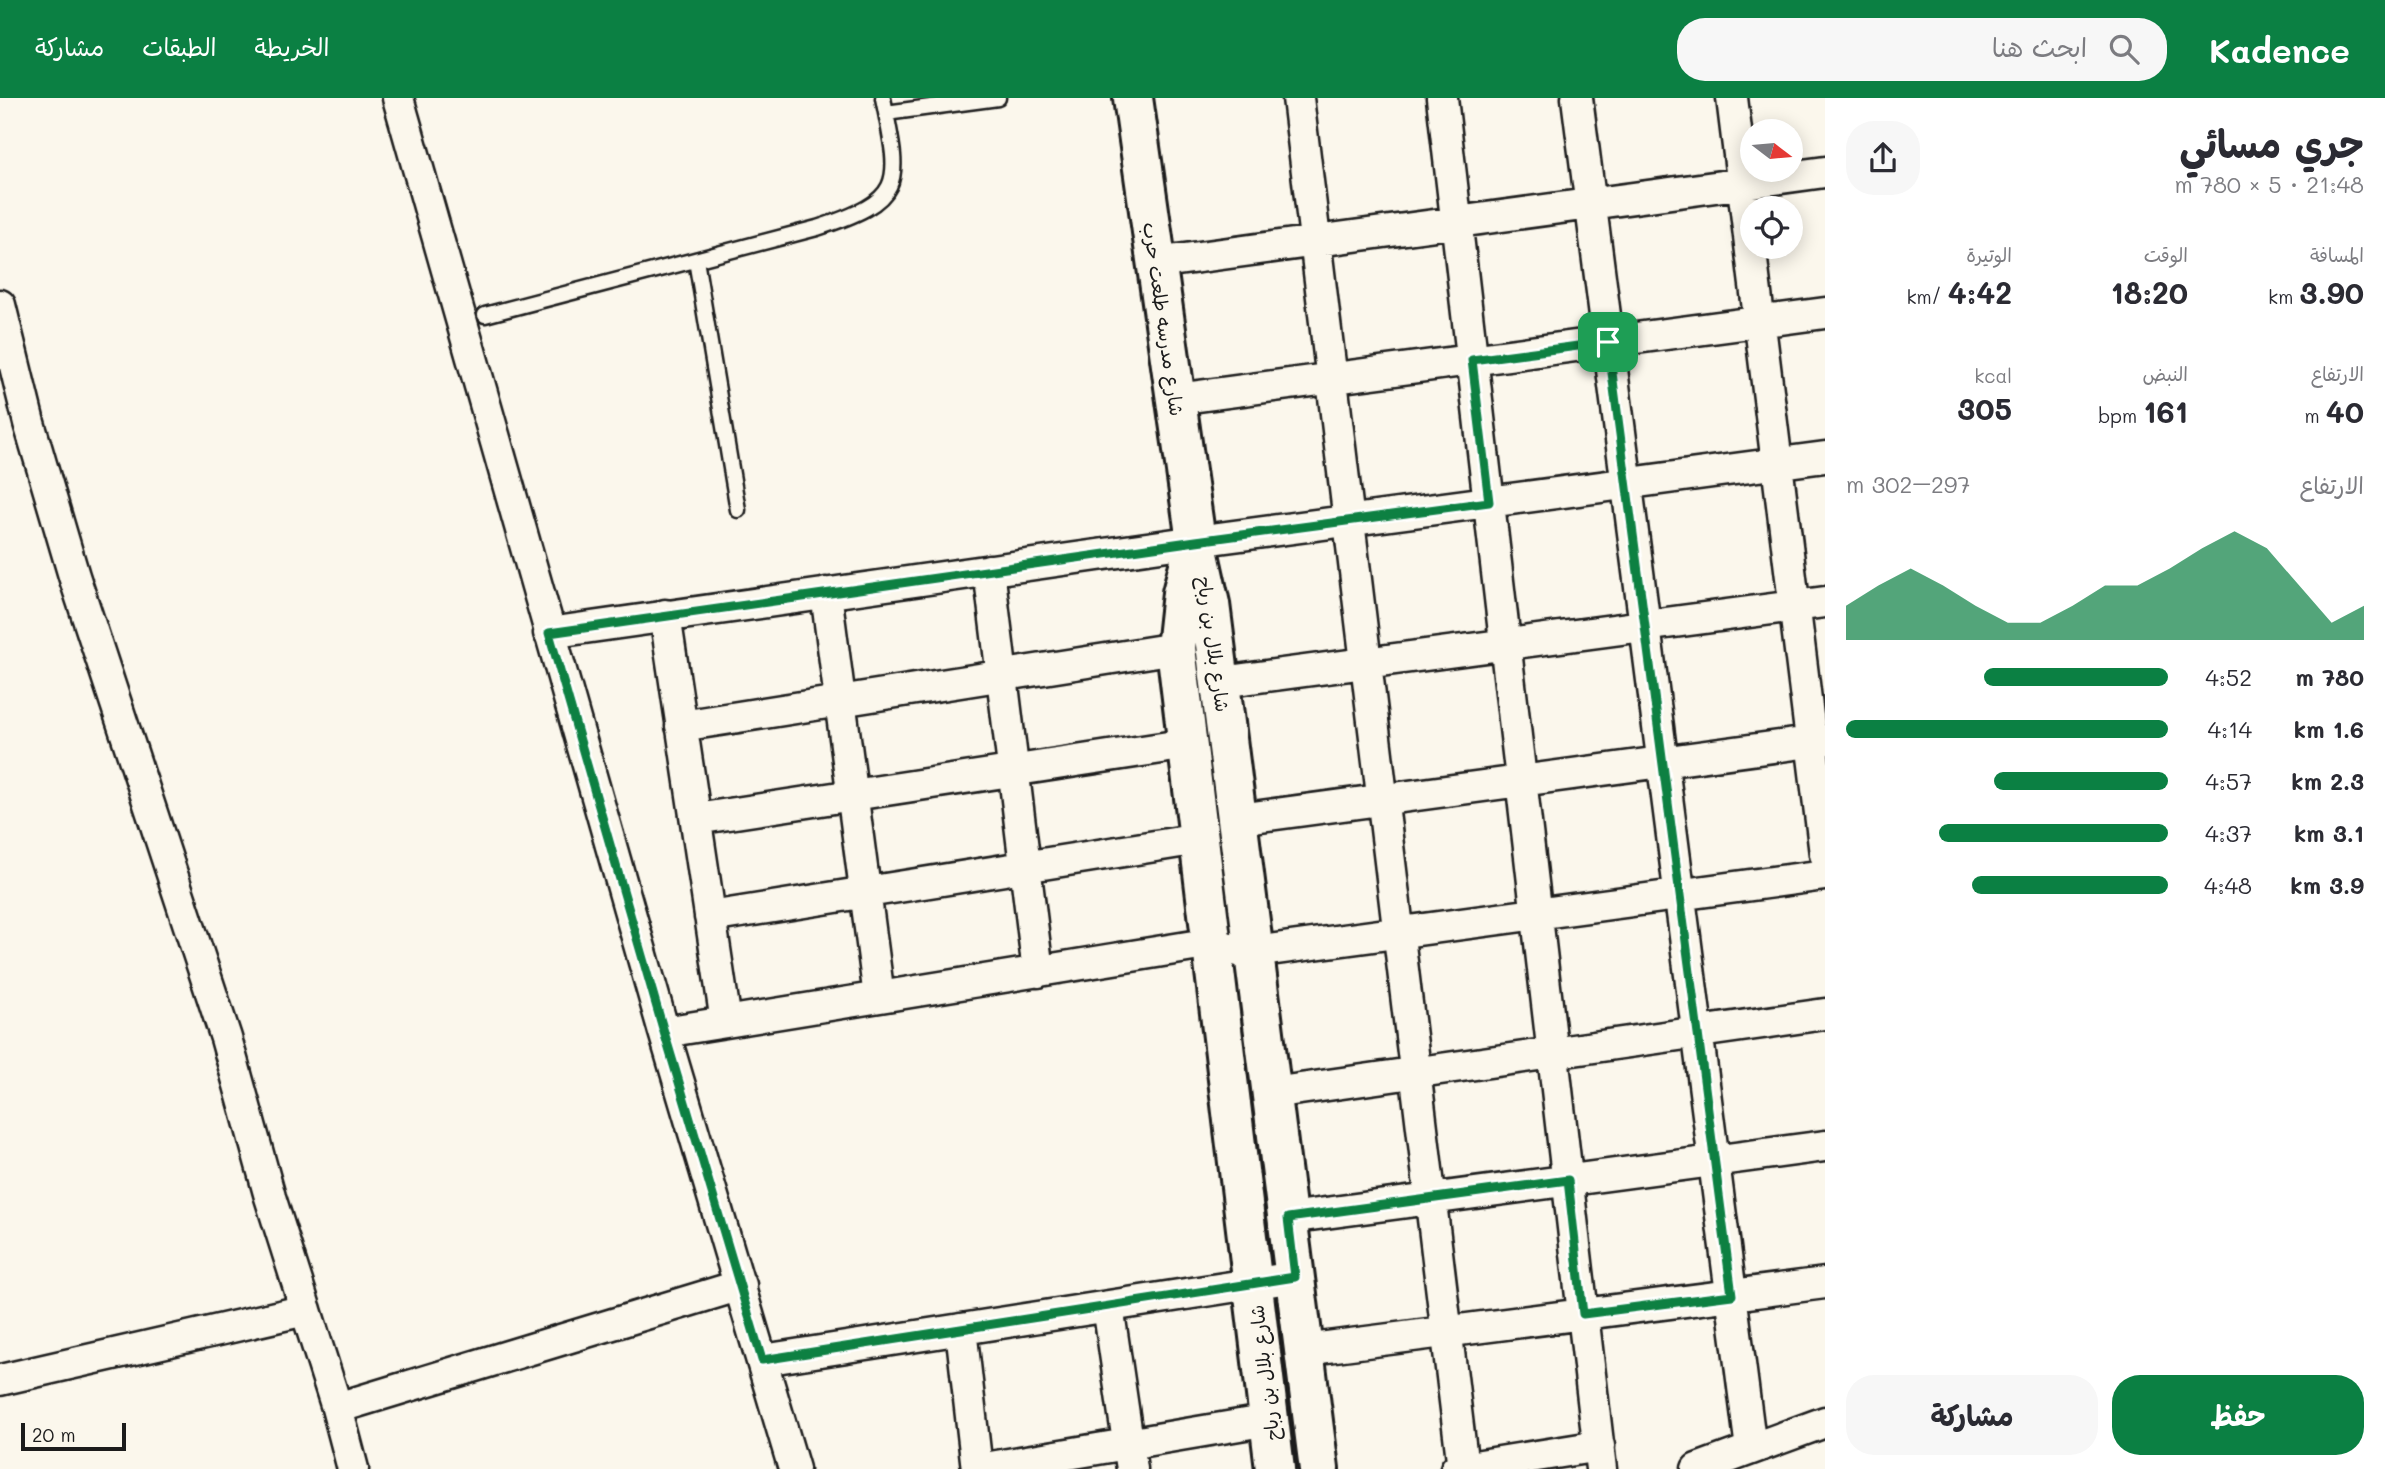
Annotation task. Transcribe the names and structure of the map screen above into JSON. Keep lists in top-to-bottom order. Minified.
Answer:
{"streets":{"street":["شارع مدرسه طلعت حرب","شارع بلال بن رباح"]},"crossings":[["شارع مدرسه طلعت حرب","شارع بلال بن رباح"]],"scale_bar":"20 m","north":"right","page":{"header":"Kadence","search":"ابحث هنا","nav":["الخريطة","الطبقات","مشاركة"],"heading":["جري مسائي","21:48 · 5 × 780 m"],"stats":[["المسافة","3.90 km"],["الوقت","18:20"],["الوتيرة","4:42 /km"],["الارتفاع","40 m"],["النبض","161 bpm"],["kcal","305"]],"chart":["الارتفاع","297–302 m"],"list":[{"name":"780 m","note":"4:52"},{"name":"1.6 km","note":"4:14"},{"name":"2.3 km","note":"4:57"},{"name":"3.1 km","note":"4:37"},{"name":"3.9 km","note":"4:48"}],"buttons":["حفظ","مشاركة"],"scale":"20 m"}}
